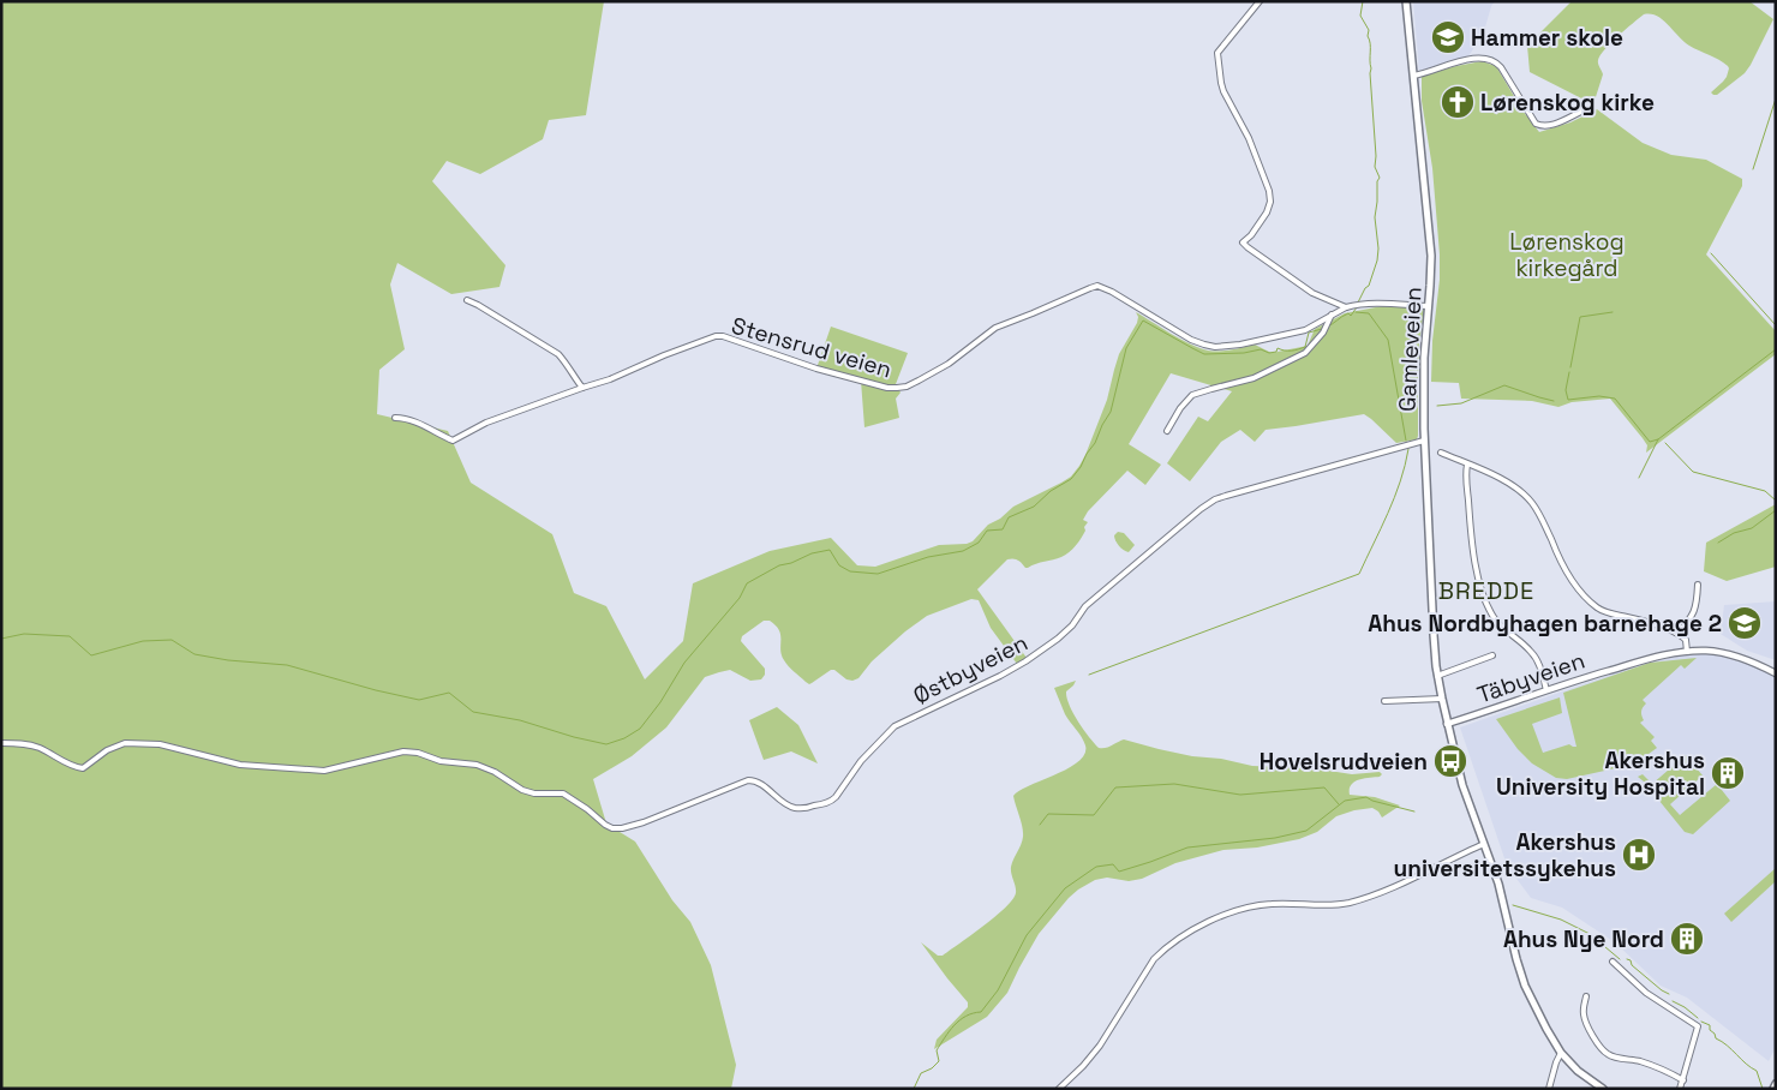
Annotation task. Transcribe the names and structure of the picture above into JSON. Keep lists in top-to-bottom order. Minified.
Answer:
{"streets":{"main road":["Gamleveien"],"street":["Stensrud veien","Østbyveien","Täbyveien"]},"crossings":[["Stensrud veien","Gamleveien"],["Gamleveien","Østbyveien"],["Gamleveien","Täbyveien"]],"districts":["BREDDE"],"parks":["Lørenskog kirkegård"],"places":{"school or university":["Hammer skole","Ahus Nordbyhagen barnehage 2"],"church":["Lørenskog kirke"],"bus stop":["Hovelsrudveien"],"building":["Akershus University Hospital","Ahus Nye Nord"],"hospital":["Akershus universitetssykehus"]}}
